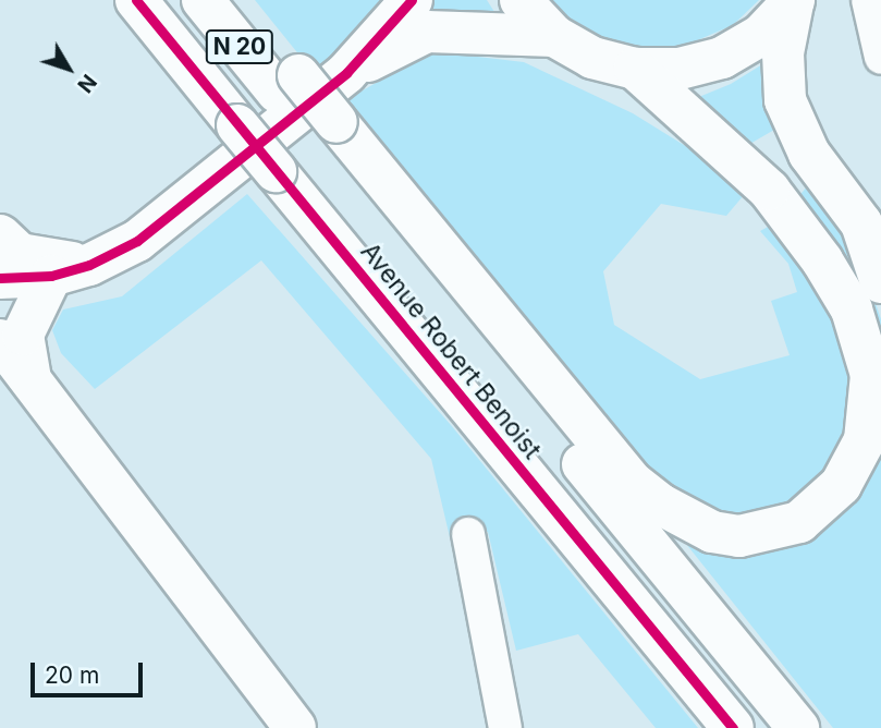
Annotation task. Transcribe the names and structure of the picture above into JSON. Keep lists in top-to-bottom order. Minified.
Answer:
{"streets":{"main road":["N 20","Avenue Robert Benoist"]},"scale_bar":"20 m","north":"bottom right"}
